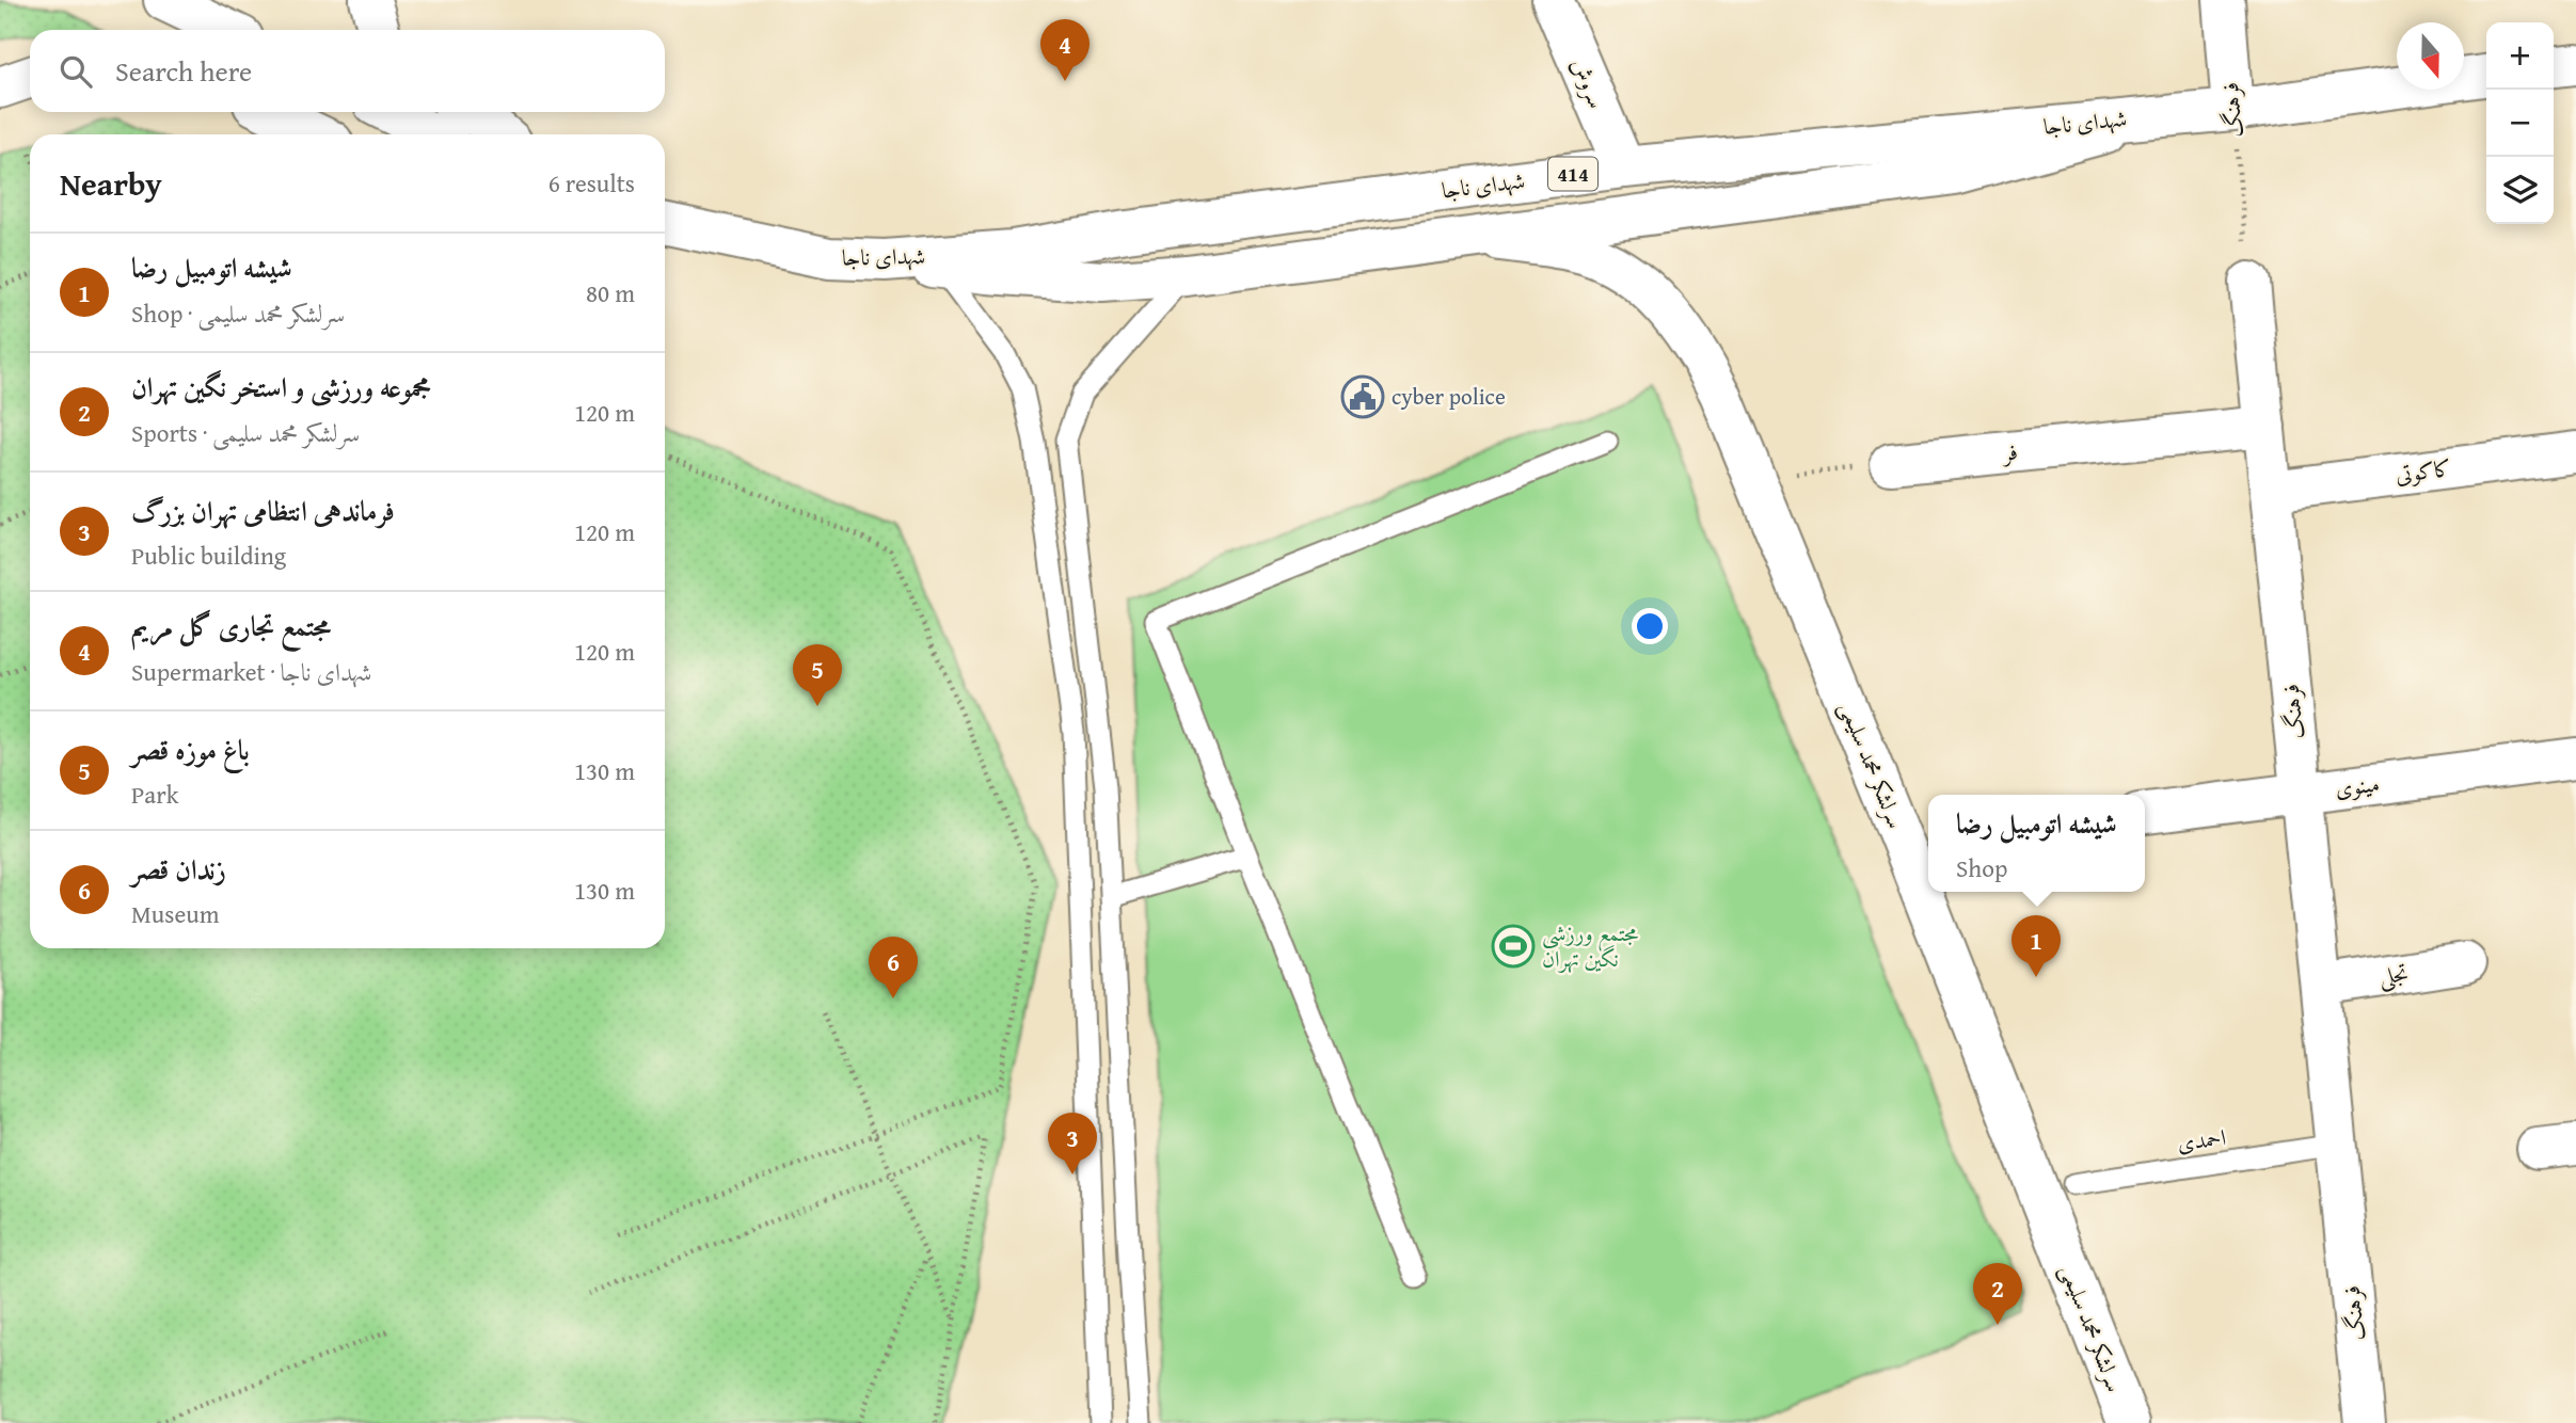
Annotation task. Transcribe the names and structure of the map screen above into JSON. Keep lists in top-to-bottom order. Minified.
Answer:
{"streets":{"street":["سروش","فرهنگ","شهدای ناجا","414","فر","کاکوتی","سرلشکر محمد سلیمی","مینوی","تجلی"],"lane":["احمدی"]},"crossings":[["سروش","شهدای ناجا"],["فرهنگ","شهدای ناجا"],["فرهنگ","فر"],["فرهنگ","کاکوتی"],["فرهنگ","مینوی"],["فرهنگ","تجلی"],["فرهنگ","احمدی"]],"places":{"public building":["cyber police"],"sports":["مجتمع ورزشی نگین تهران"]},"north":"bottom","page":{"pins":["4","5","1","6","3","2"],"map_buttons":["+","−"],"search":"Search here","heading":["Nearby","6 results"],"list":[{"mark":"1","name":"شیشه اتومبیل رضا","note":"Shop · سرلشکر محمد سلیمی","value":"80 m"},{"mark":"2","name":"مجموعه ورزشی و استخر نگین تهران","note":"Sports · سرلشکر محمد سلیمی","value":"120 m"},{"mark":"3","name":"فرماندهی انتظامی تهران بزرگ","note":"Public building","value":"120 m"},{"mark":"4","name":"مجتمع تجاری گل مریم","note":"Supermarket · شهدای ناجا","value":"120 m"},{"mark":"5","name":"باغ موزه قصر","note":"Park","value":"130 m"},{"mark":"6","name":"زندان قصر","note":"Museum","value":"130 m"}],"popup":["شیشه اتومبیل رضا","Shop"]}}
